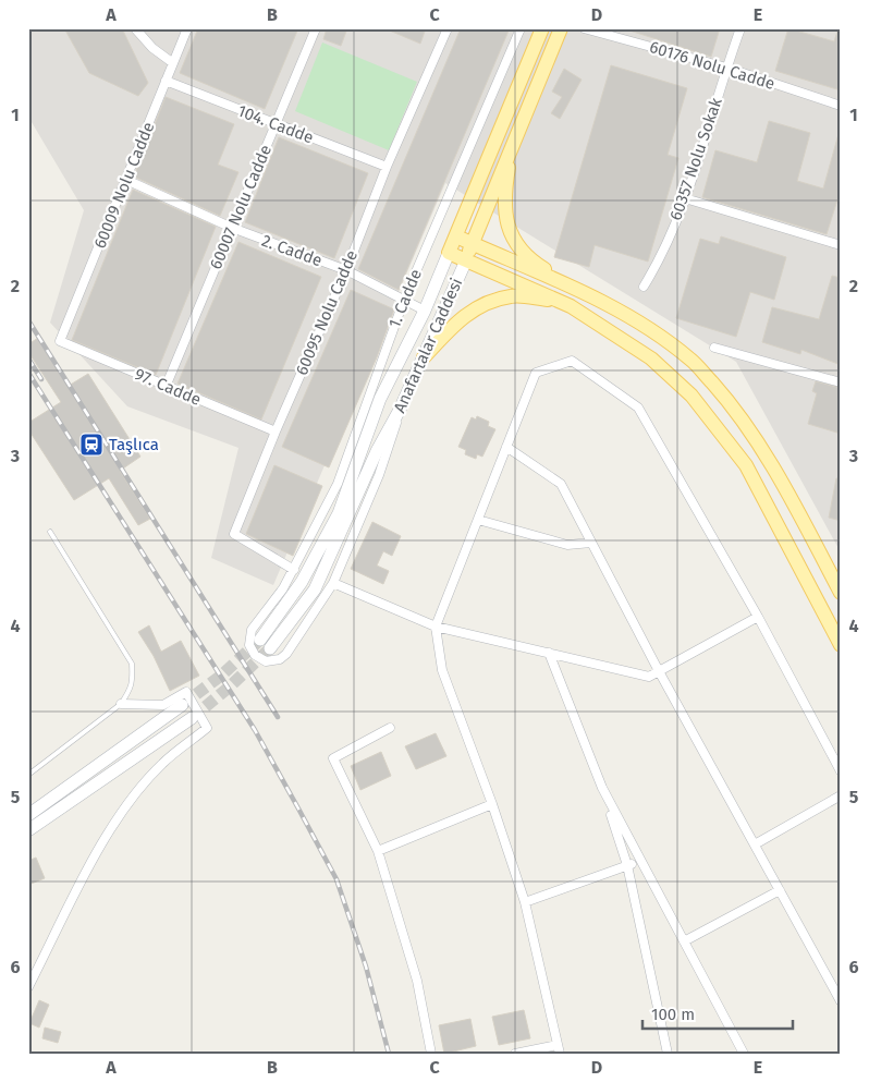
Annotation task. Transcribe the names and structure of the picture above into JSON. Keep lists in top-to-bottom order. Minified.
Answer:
{"streets":{"main road":["Anafartalar Caddesi"],"street":["60176 Nolu Cadde","104. Cadde","60357 Nolu Sokak","60009 Nolu Cadde","60007 Nolu Cadde","2. Cadde","1. Cadde","60095 Nolu Cadde","97. Cadde"]},"crossings":[["60176 Nolu Cadde","60357 Nolu Sokak"],["104. Cadde","60009 Nolu Cadde"],["104. Cadde","60007 Nolu Cadde"],["104. Cadde","60095 Nolu Cadde"],["60009 Nolu Cadde","2. Cadde"],["60009 Nolu Cadde","97. Cadde"],["60007 Nolu Cadde","2. Cadde"],["60007 Nolu Cadde","97. Cadde"],["2. Cadde","1. Cadde"],["2. Cadde","60095 Nolu Cadde"],["2. Cadde","Anafartalar Caddesi"],["1. Cadde","60095 Nolu Cadde"],["60095 Nolu Cadde","97. Cadde"]],"places":{"station":["Taşlıca"]},"scale_bar":"100 m","grid":{"columns":["A","B","C","D","E"],"rows":["1","2","3","4","5","6"]}}
